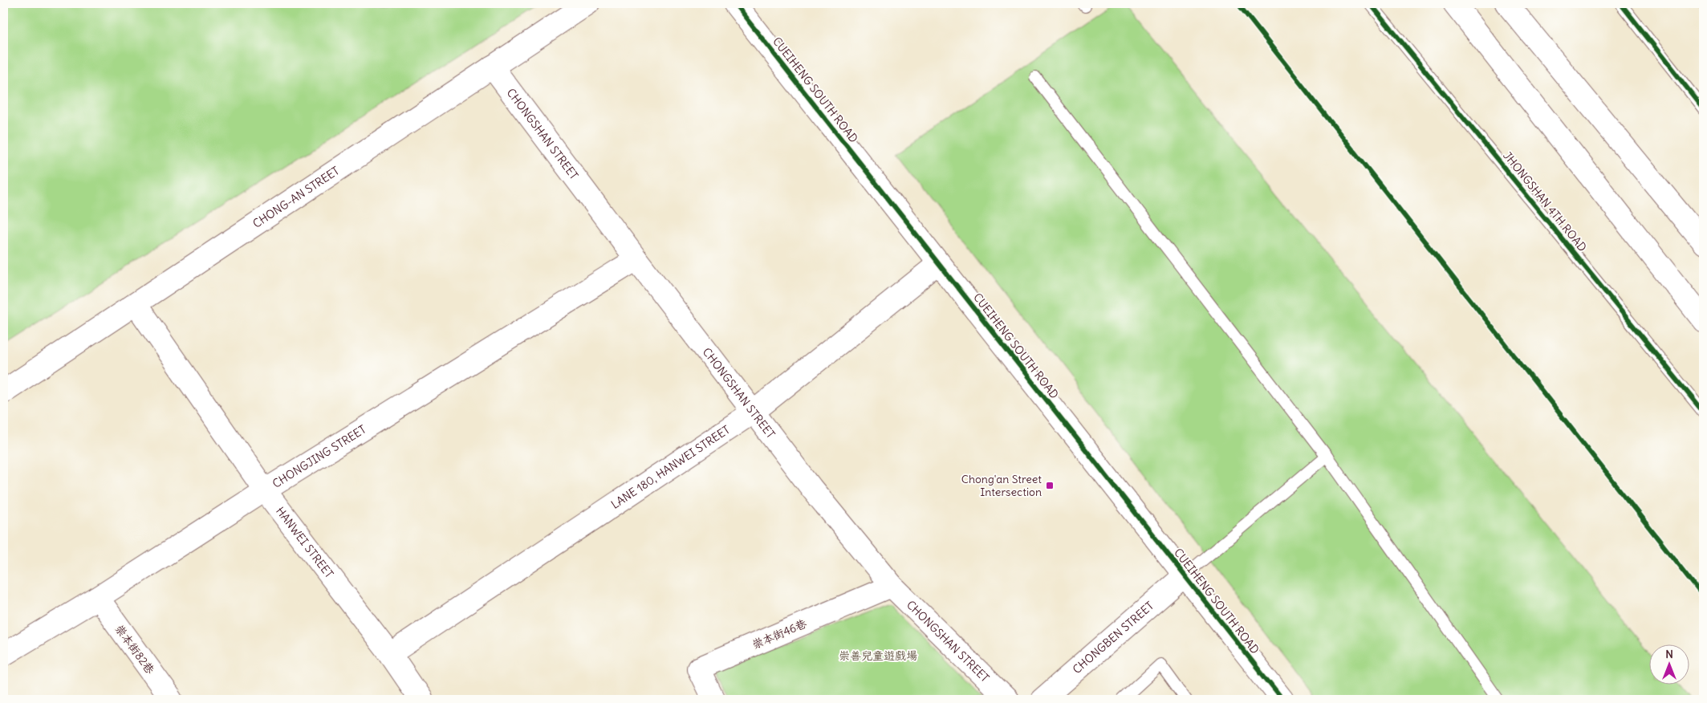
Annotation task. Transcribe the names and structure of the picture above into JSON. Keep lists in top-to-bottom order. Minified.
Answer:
{"streets":{"street":["CUEIHENG SOUTH ROAD","CHONGSHAN STREET","CHONG-AN STREET","CHONGJING STREET","LANE 180, HANWEI STREET","HANWEI STREET","崇本街46巷","CHONGBEN STREET","崇本街82巷"],"lane":["JHONGSHAN 4TH ROAD"]},"crossings":[["CUEIHENG SOUTH ROAD","LANE 180, HANWEI STREET"],["CUEIHENG SOUTH ROAD","CHONGBEN STREET"],["CHONGSHAN STREET","CHONG-AN STREET"],["CHONGSHAN STREET","CHONGJING STREET"],["CHONGSHAN STREET","LANE 180, HANWEI STREET"],["CHONGSHAN STREET","崇本街46巷"],["CHONG-AN STREET","HANWEI STREET"],["CHONGJING STREET","HANWEI STREET"],["CHONGJING STREET","崇本街82巷"],["LANE 180, HANWEI STREET","HANWEI STREET"]],"parks":["崇善兒童遊戲場"],"places":{"transit":["Chong'an Street Intersection"]},"north":"top"}
